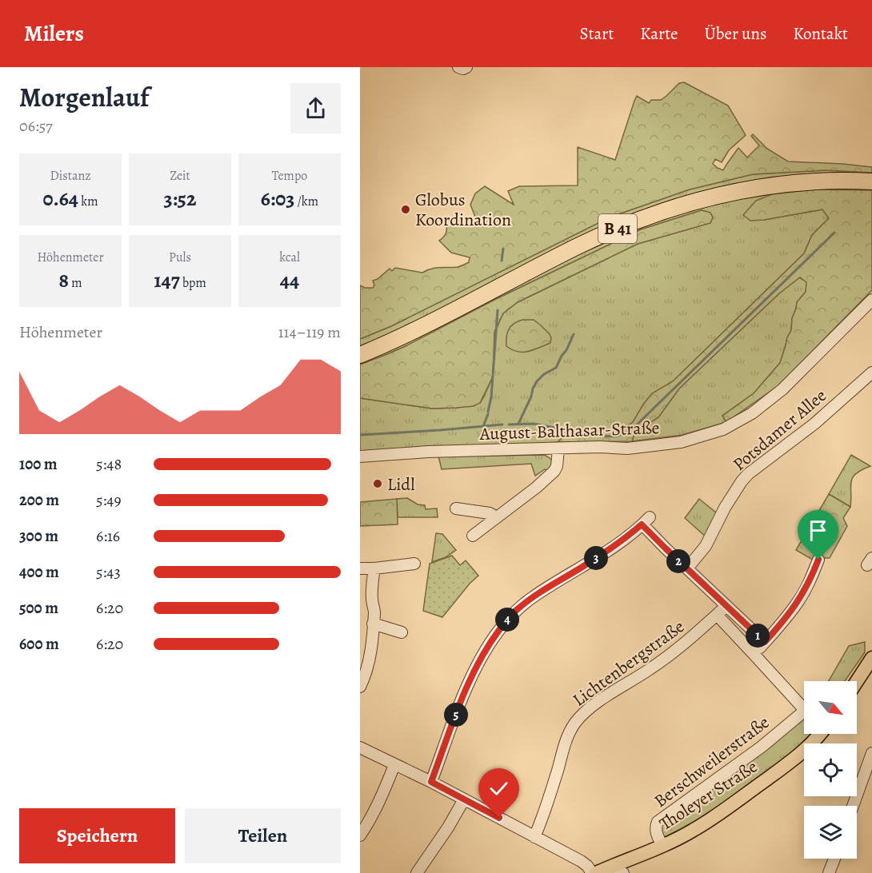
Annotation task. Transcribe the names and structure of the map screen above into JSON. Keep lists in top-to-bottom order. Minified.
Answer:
{"streets":{"highway":["B 41"],"main road":["Tholeyer Straße"],"street":["Potsdamer Allee","August-Balthasar-Straße","Lichtenbergstraße","Berschweilerstraße"]},"crossings":[["Berschweilerstraße","Tholeyer Straße"]],"places":["Globus Koordination","Lidl"],"north":"bottom right","page":{"header":"Milers","nav":["Start","Karte","Über uns","Kontakt"],"heading":["Morgenlauf","06:57"],"stats":[["Distanz","0.64 km"],["Zeit","3:52"],["Tempo","6:03 /km"],["Höhenmeter","8 m"],["Puls","147 bpm"],["kcal","44"]],"chart":["Höhenmeter","114–119 m"],"list":[{"name":"100 m","note":"5:48"},{"name":"200 m","note":"5:49"},{"name":"300 m","note":"6:16"},{"name":"400 m","note":"5:43"},{"name":"500 m","note":"6:20"},{"name":"600 m","note":"6:20"}],"pins":["3","2","4","1","5"],"buttons":["Speichern","Teilen"]}}
